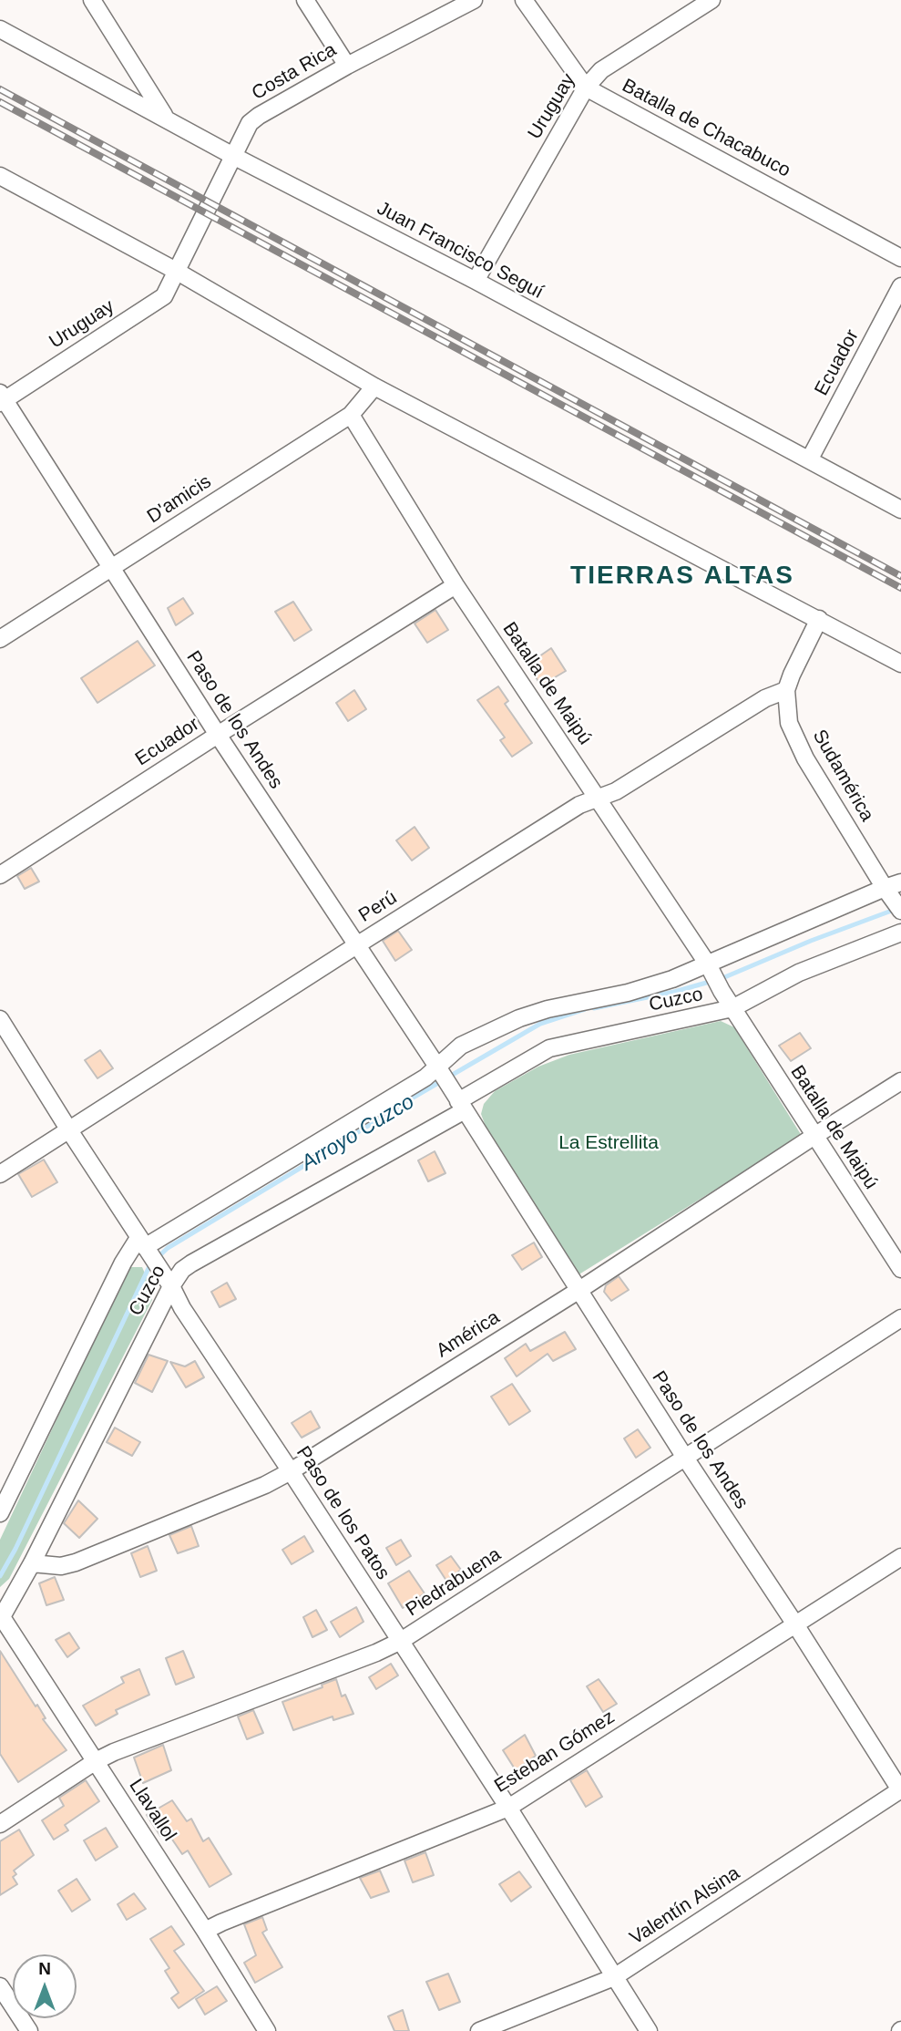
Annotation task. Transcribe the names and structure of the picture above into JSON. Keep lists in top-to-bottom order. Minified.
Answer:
{"streets":{"street":["Costa Rica","Uruguay","Batalla de Chacabuco","Juan Francisco Seguí","Ecuador","D'amicis","Batalla de Maipú","Paso de los Andes","Sudamérica","Perú","Cuzco","América","Paso de los Patos","Piedrabuena","Esteban Gómez","Llavallol","Valentín Alsina"]},"crossings":[["Costa Rica","Uruguay"],["Costa Rica","Juan Francisco Seguí"],["Uruguay","Batalla de Chacabuco"],["Uruguay","Juan Francisco Seguí"],["Uruguay","Paso de los Andes"],["Juan Francisco Seguí","Ecuador"],["Ecuador","Batalla de Maipú"],["Ecuador","Paso de los Andes"],["D'amicis","Batalla de Maipú"],["D'amicis","Paso de los Andes"],["Batalla de Maipú","Perú"],["Batalla de Maipú","Cuzco"],["Batalla de Maipú","América"],["Paso de los Andes","Perú"],["Paso de los Andes","Cuzco"],["Paso de los Andes","América"],["Paso de los Andes","Piedrabuena"],["Paso de los Andes","Esteban Gómez"],["Paso de los Andes","Valentín Alsina"],["Sudamérica","Perú"],["Perú","Paso de los Patos"],["Cuzco","América"],["Cuzco","Paso de los Patos"],["Cuzco","Llavallol"],["América","Paso de los Patos"],["Paso de los Patos","Piedrabuena"],["Paso de los Patos","Esteban Gómez"],["Paso de los Patos","Valentín Alsina"],["Piedrabuena","Llavallol"],["Esteban Gómez","Llavallol"]],"districts":["TIERRAS ALTAS"],"water":["Arroyo Cuzco"],"parks":["La Estrellita"],"north":"top"}
